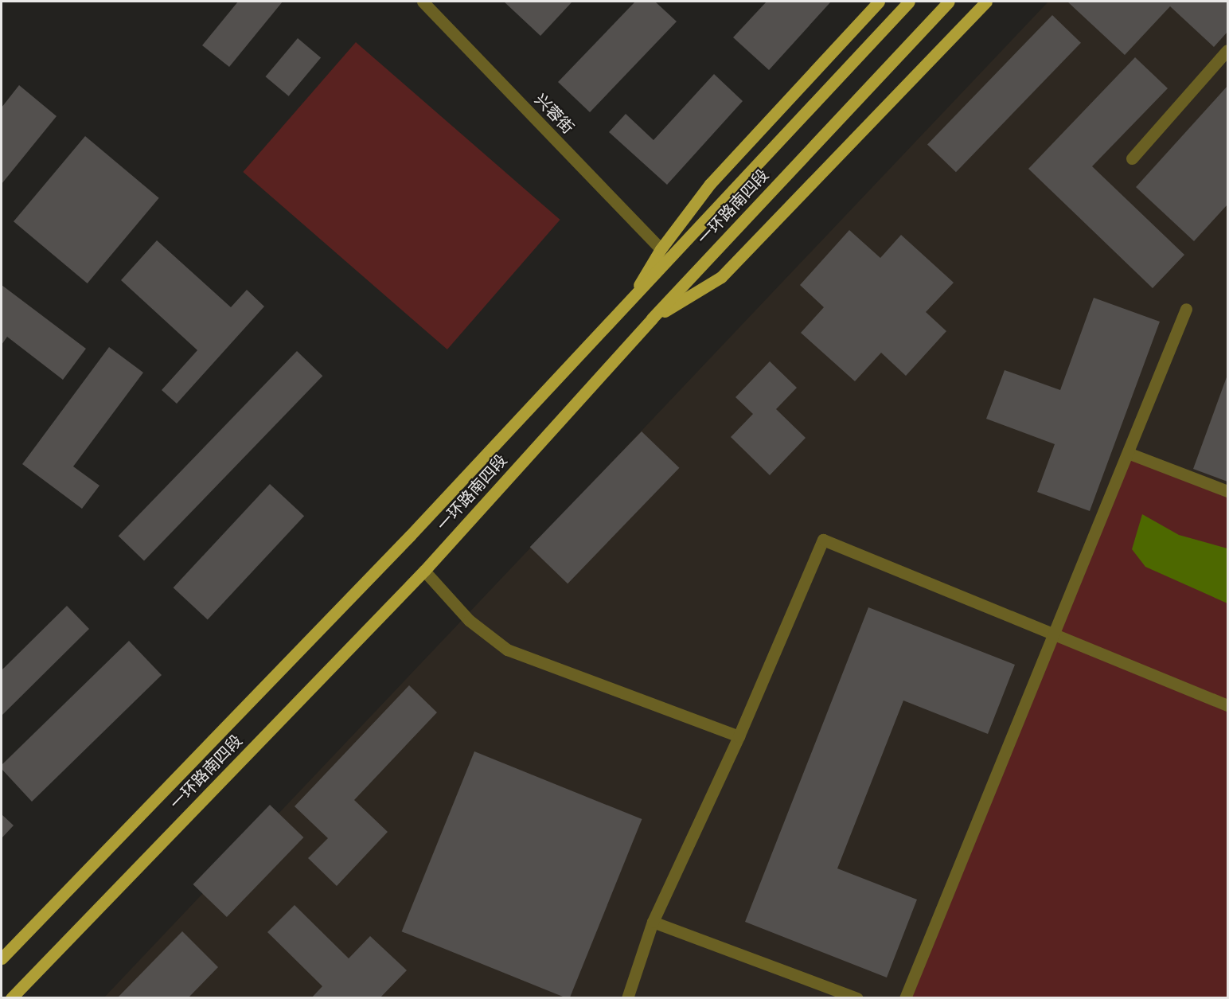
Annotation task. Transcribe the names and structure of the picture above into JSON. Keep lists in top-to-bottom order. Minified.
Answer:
{"streets":{"main road":["一环路南四段"],"street":["兴蓉街"]}}
